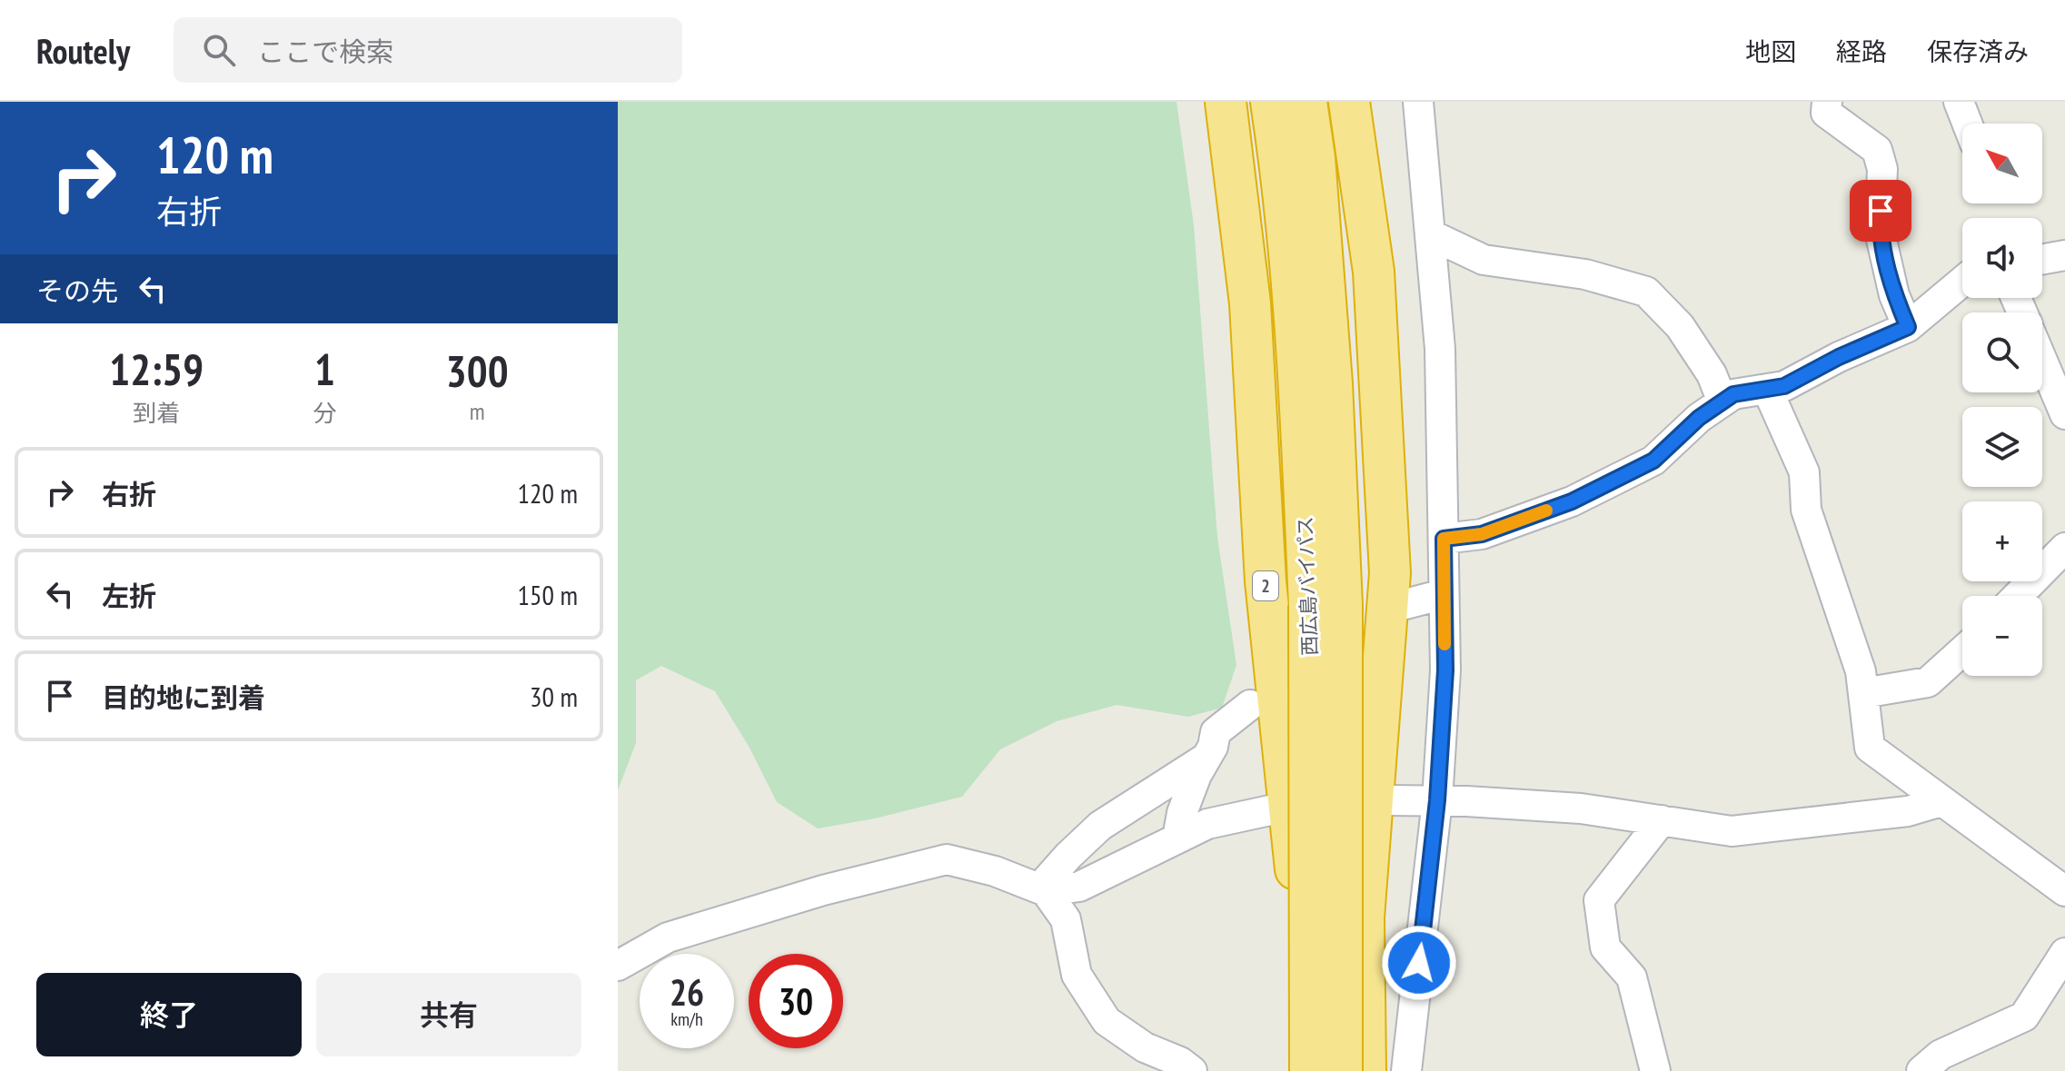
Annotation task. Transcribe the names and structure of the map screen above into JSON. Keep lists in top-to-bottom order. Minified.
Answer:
{"streets":{"highway":["2","西広島バイパス"]},"north":"top left","page":{"header":"Routely","search":"ここで検索","nav":["地図","経路","保存済み"],"turn":["120 m","右折"],"map_buttons":["+","−"],"then":"その先","eta":["12:59","到着","1","分","300","m"],"list":[{"name":"右折","value":"120 m"},{"name":"左折","value":"150 m"},{"name":"目的地に到着","value":"30 m"}],"speed":"26 km/h","limit":"30","buttons":["終了","共有"]}}
